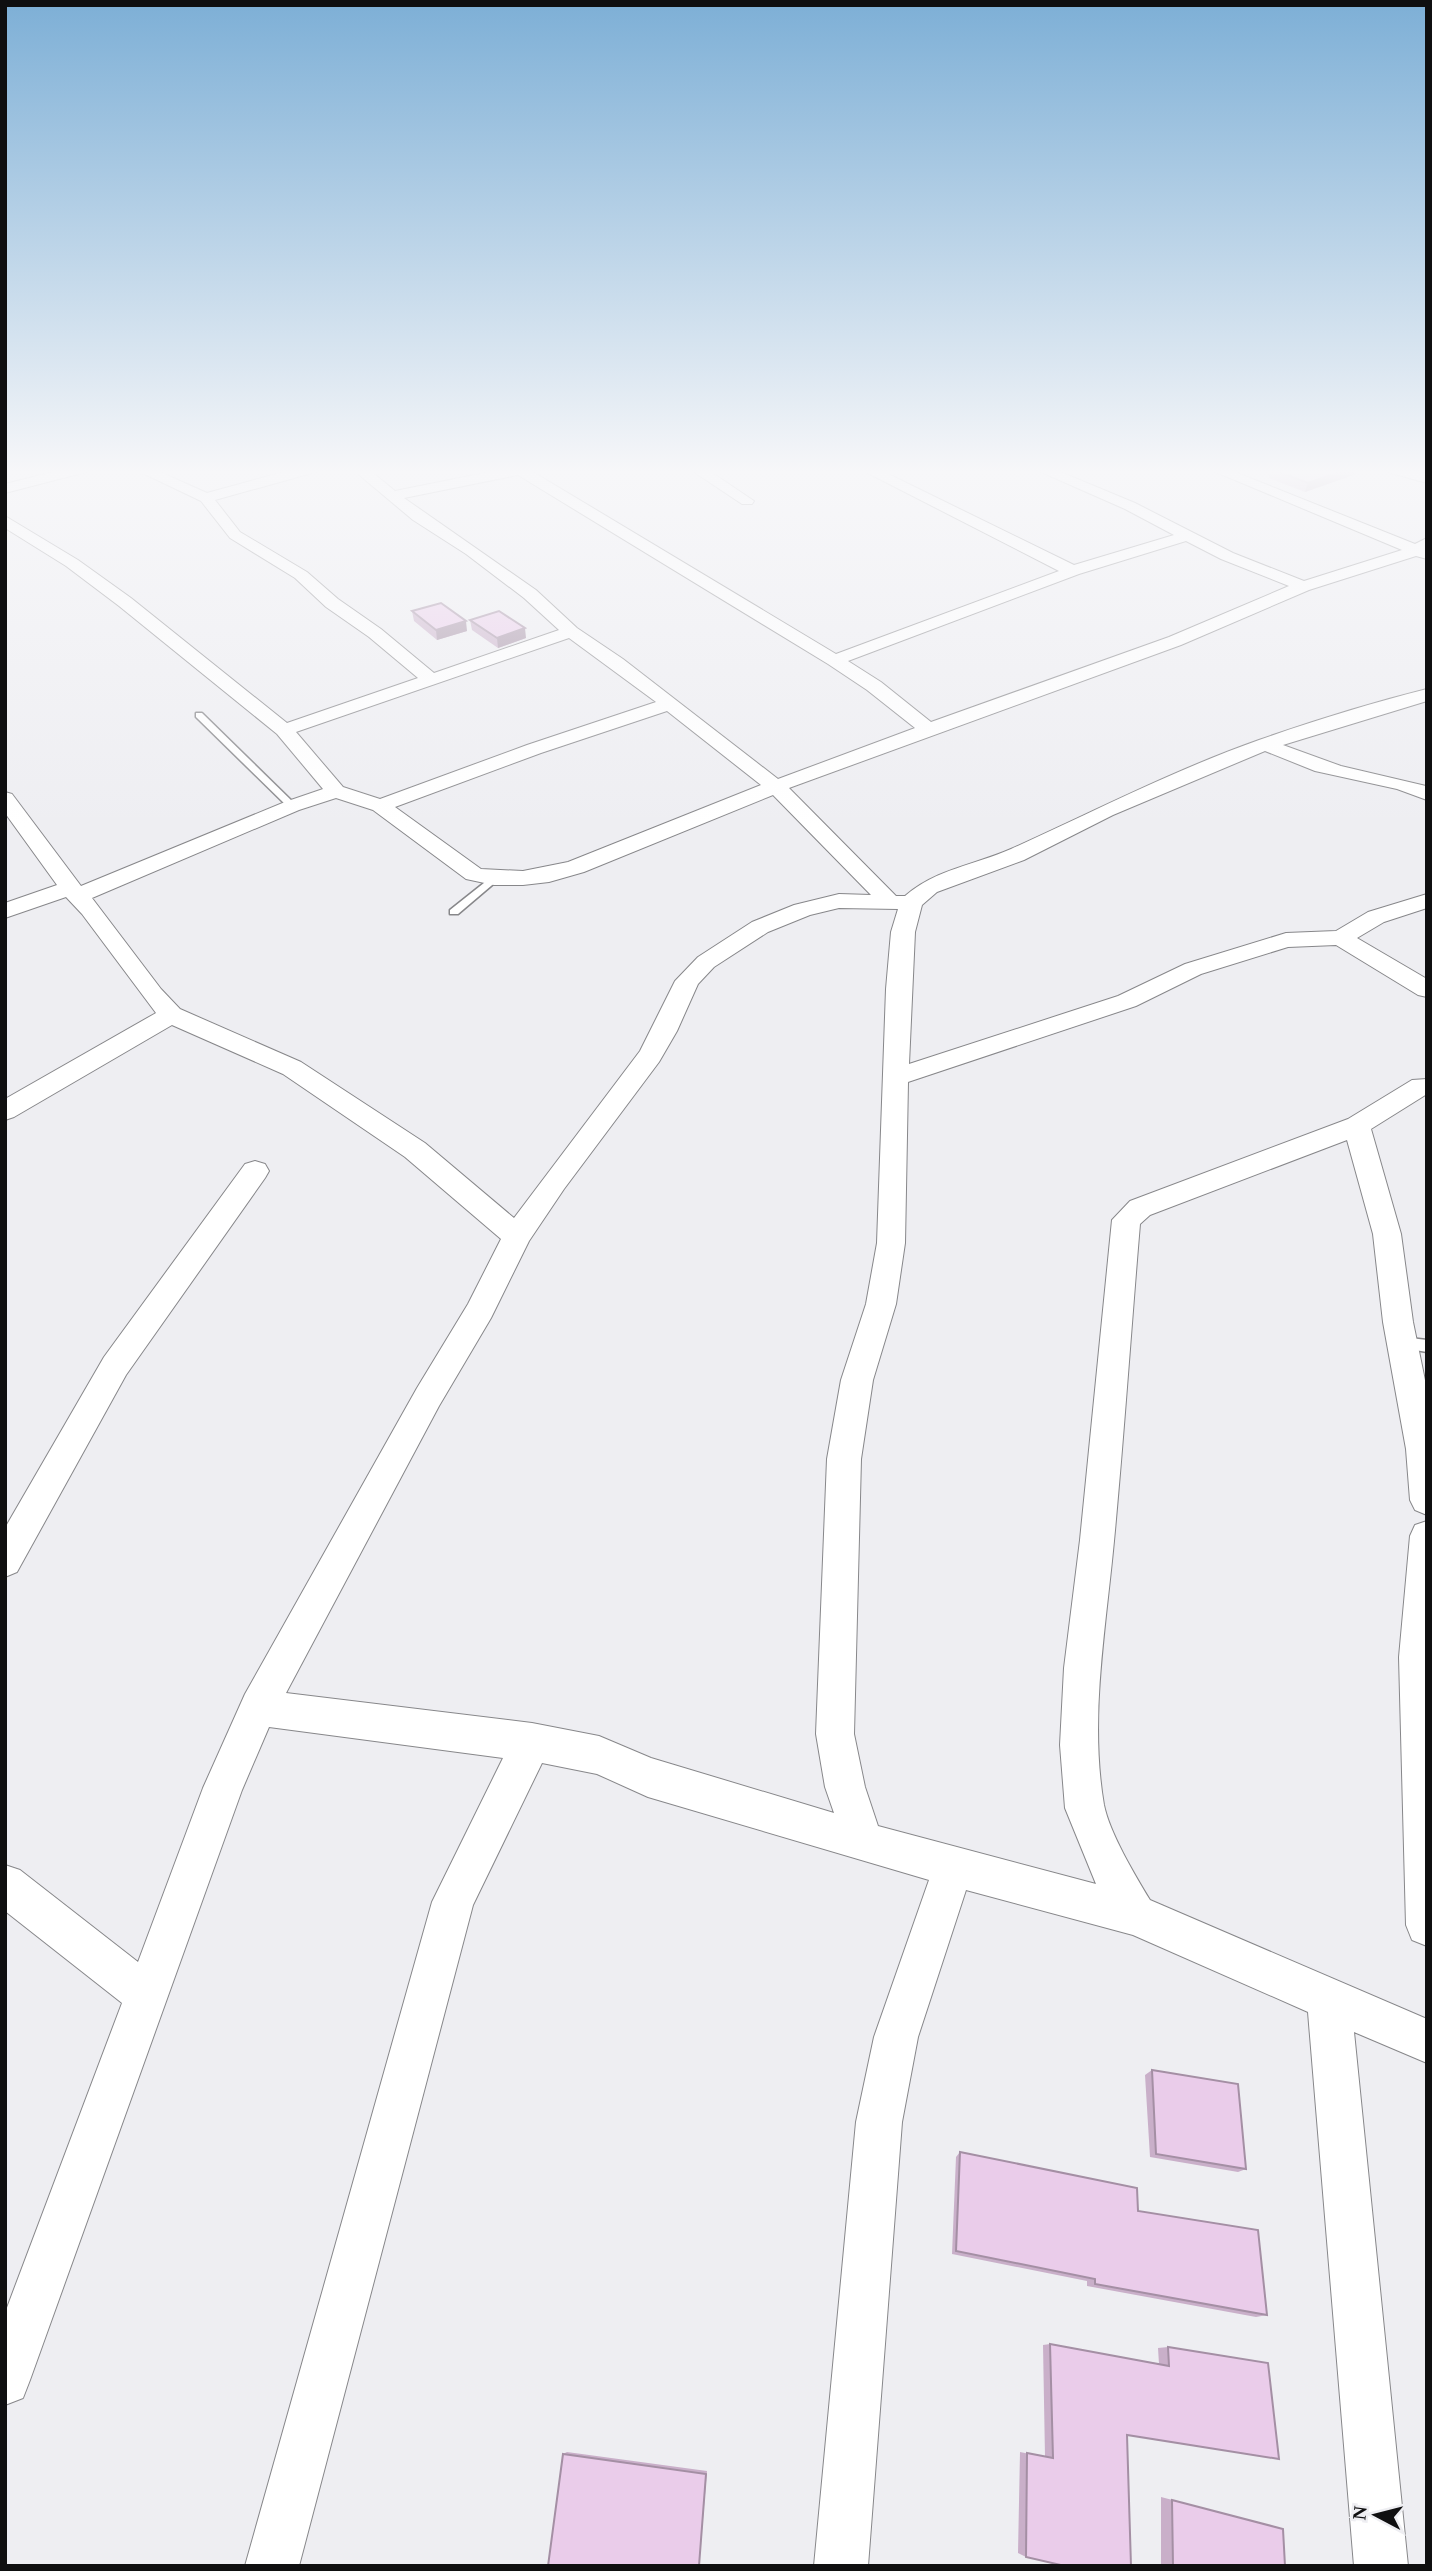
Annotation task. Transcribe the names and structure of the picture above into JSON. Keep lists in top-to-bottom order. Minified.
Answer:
{"north":"left"}
